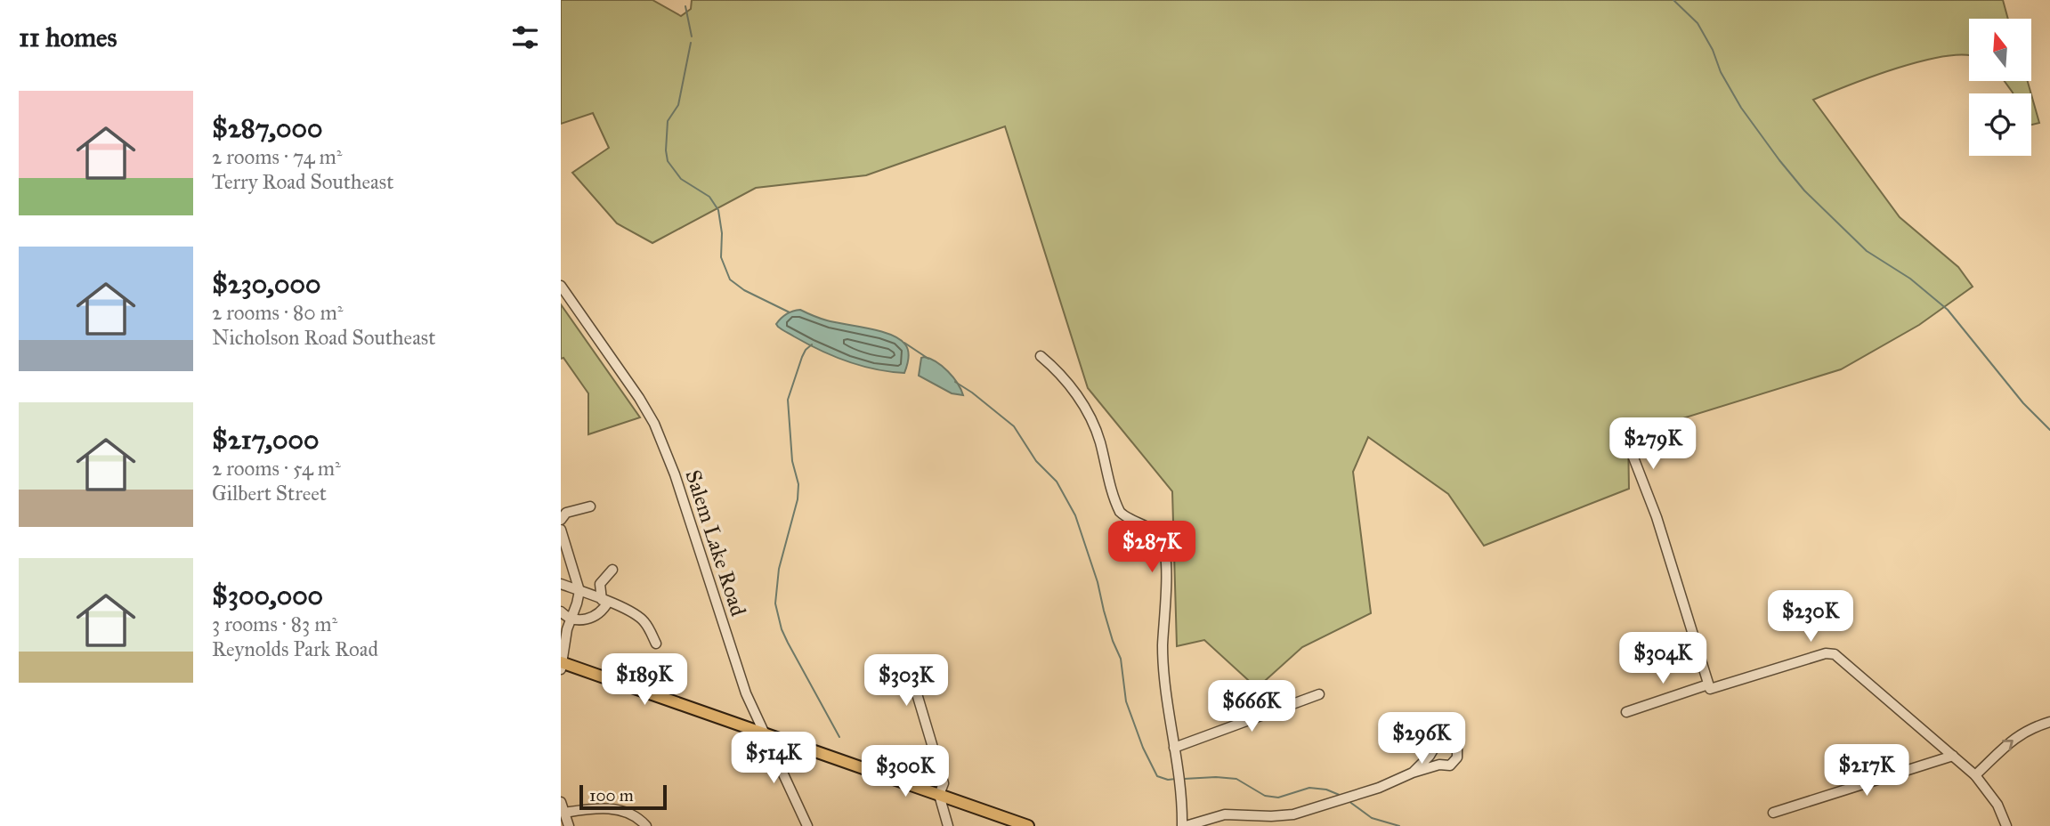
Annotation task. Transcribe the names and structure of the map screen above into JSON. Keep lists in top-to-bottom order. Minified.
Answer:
{"streets":{"street":["Salem Lake Road"]},"scale_bar":"100 m","north":"top","page":{"heading":"11 homes","list":[{"name":"$287,000","note":"2 rooms · 74 m² · Terry Road Southeast"},{"name":"$230,000","note":"2 rooms · 80 m² · Nicholson Road Southeast"},{"name":"$217,000","note":"2 rooms · 54 m² · Gilbert Street"},{"name":"$300,000","note":"3 rooms · 83 m² · Reynolds Park Road"}],"price":["$279K","$287K","$230K","$304K","$189K","$303K","$666K","$296K","$514K","$217K","$300K"],"scale":"100 m"}}
